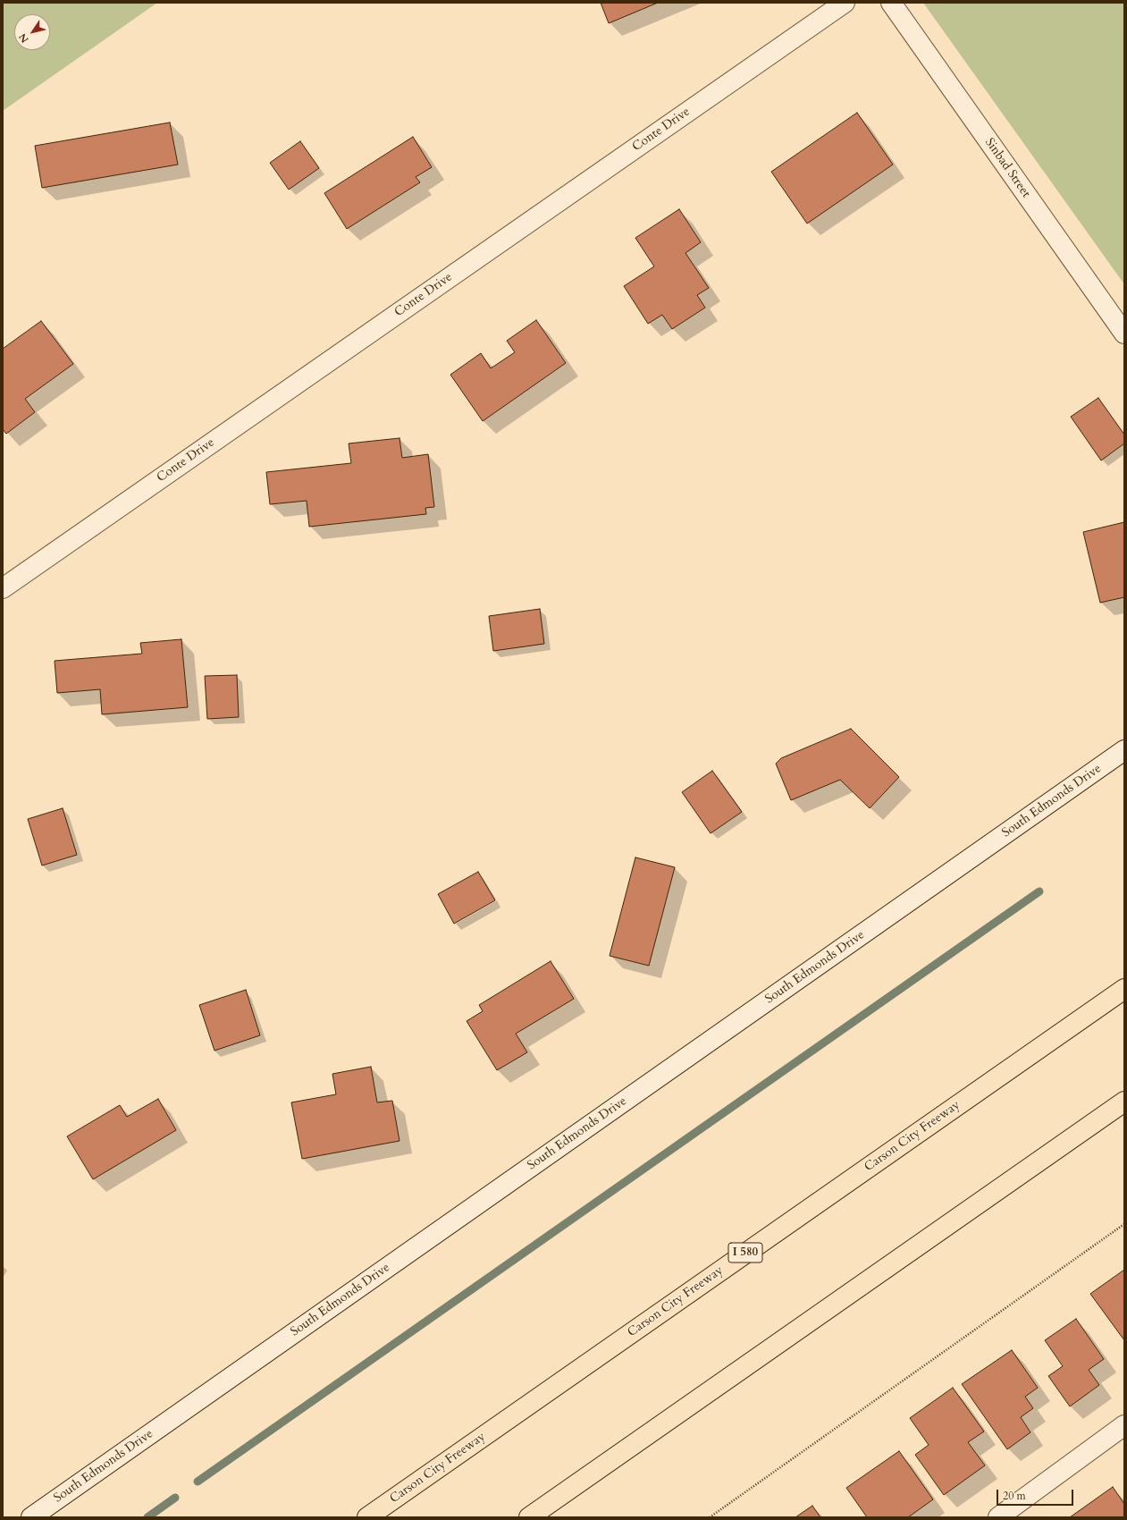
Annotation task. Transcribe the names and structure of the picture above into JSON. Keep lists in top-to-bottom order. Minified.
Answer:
{"streets":{"highway":["Carson City Freeway","I 580"],"street":["Conte Drive","Sinbad Street","South Edmonds Drive"]},"scale_bar":"20 m","north":"bottom left"}
